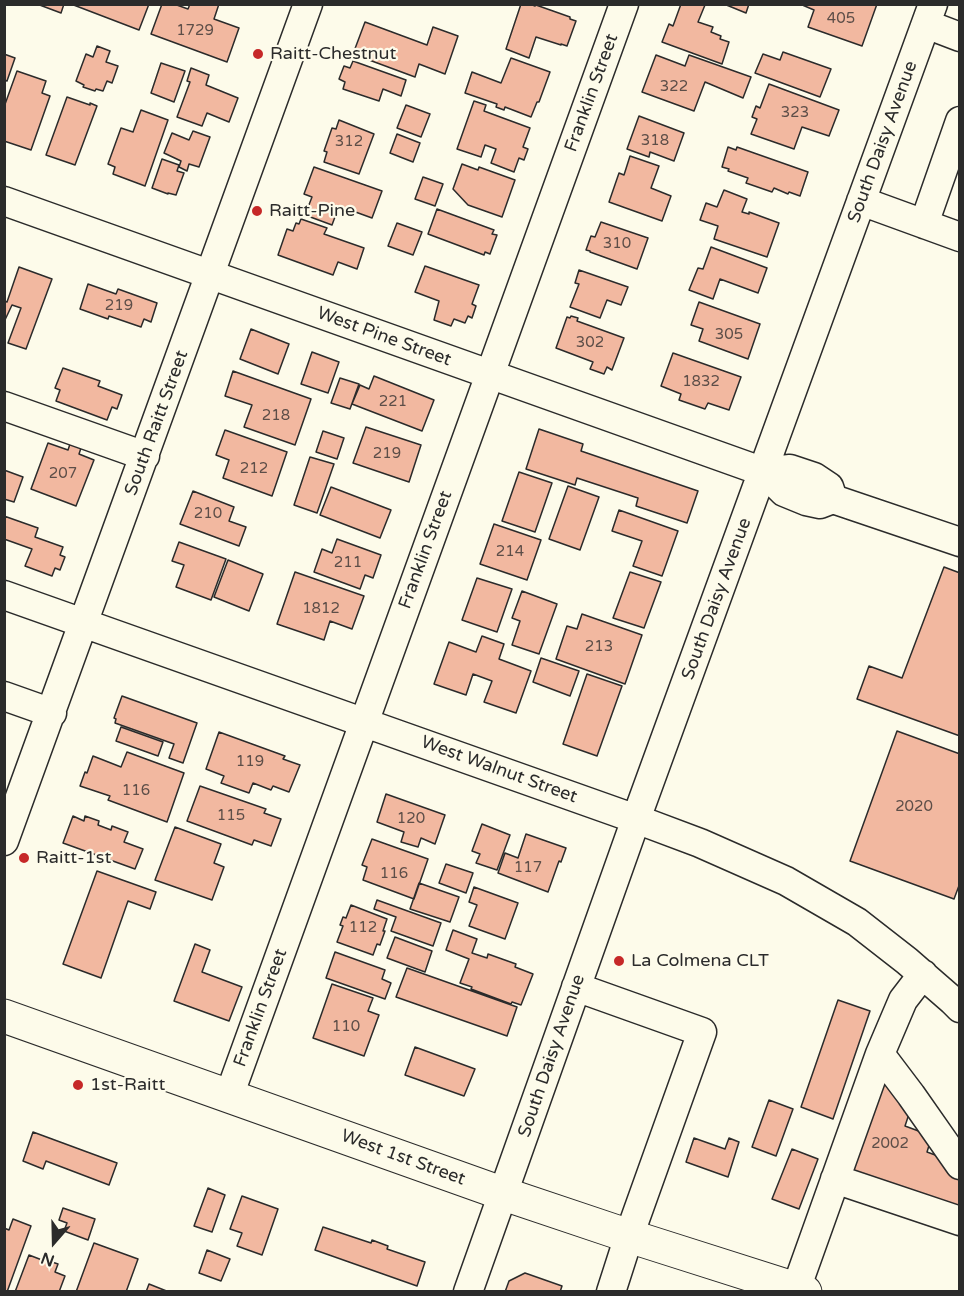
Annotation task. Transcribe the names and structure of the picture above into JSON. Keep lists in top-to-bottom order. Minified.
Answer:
{"streets":{"main road":["West 1st Street"],"street":["Franklin Street","South Daisy Avenue","West Pine Street","South Raitt Street","West Walnut Street"]},"crossings":[["Franklin Street","West Pine Street"],["Franklin Street","West Walnut Street"],["Franklin Street","West 1st Street"],["South Daisy Avenue","West Pine Street"],["South Daisy Avenue","West Walnut Street"],["South Daisy Avenue","West 1st Street"],["West Pine Street","South Raitt Street"],["South Raitt Street","West Walnut Street"]],"places":["Raitt-Chestnut","Raitt-Pine","Raitt-1st","La Colmena CLT","1st-Raitt"],"house_numbers":["405","1729","322","323","318","312","310","219","305","302","1832","221","218","219","212","207","210","214","211","1812","213","119","116","2020","115","120","117","116","112","110","2002"],"north":"bottom"}
